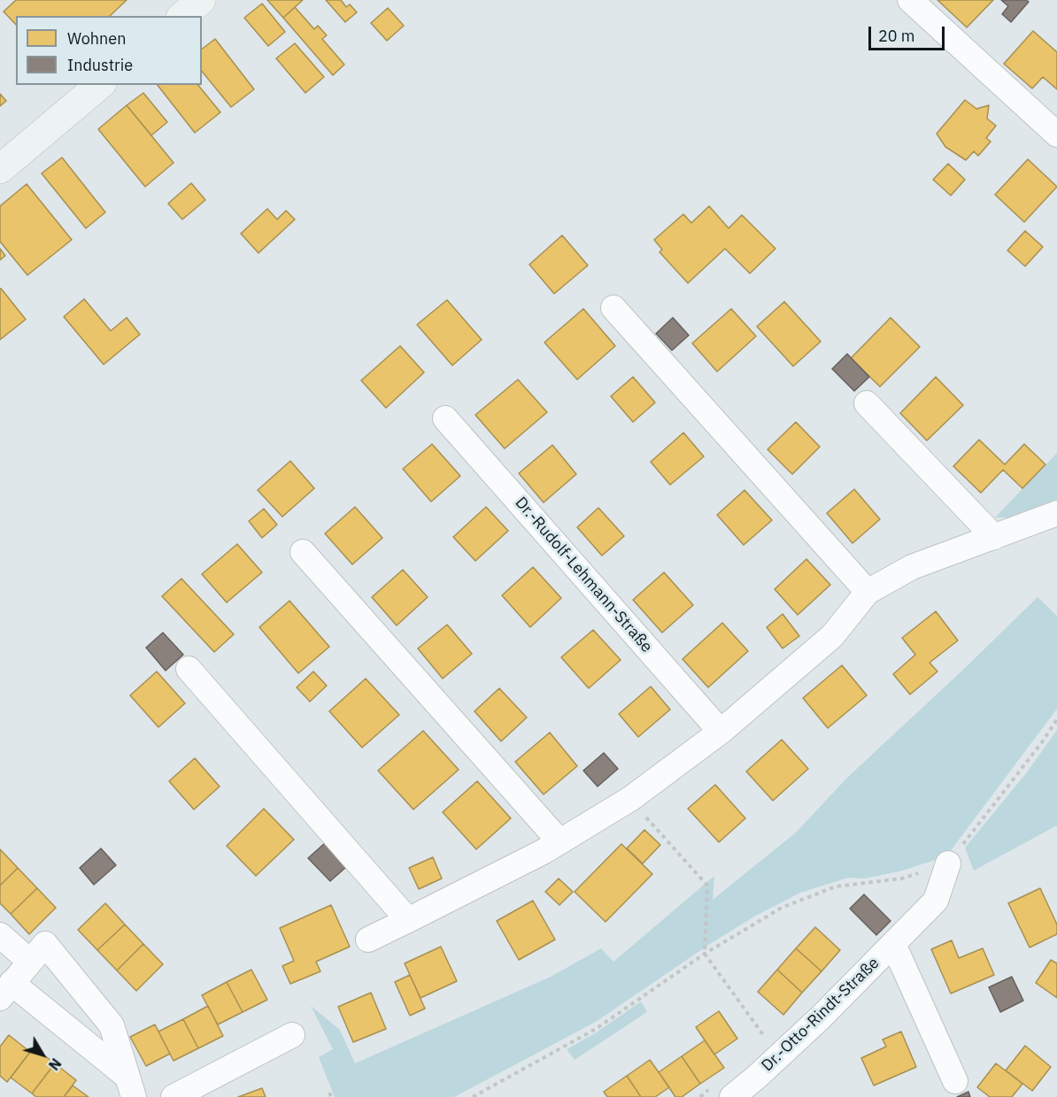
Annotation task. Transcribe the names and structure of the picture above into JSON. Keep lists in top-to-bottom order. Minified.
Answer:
{"streets":{"street":["Dr.-Rudolf-Lehmann-Straße","Dr.-Otto-Rindt-Straße"]},"legend":["Wohnen","Industrie"],"scale_bar":"20 m","north":"bottom right"}
